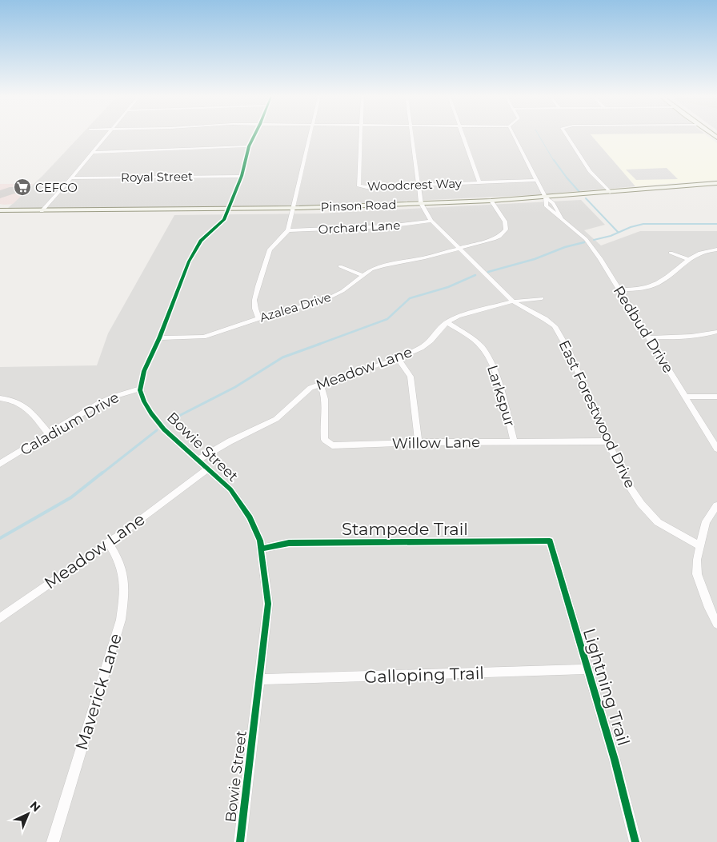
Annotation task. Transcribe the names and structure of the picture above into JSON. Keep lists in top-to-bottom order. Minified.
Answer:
{"streets":{"main road":["Pinson Road"],"street":["Royal Street","Woodcrest Way","Orchard Lane","Azalea Drive","Redbud Drive","Meadow Lane","Larkspur","East Forestwood Drive","Caladium Drive","Willow Lane","Bowie Street","Stampede Trail","Galloping Trail","Lightning Trail","Maverick Lane"]},"crossings":[["Woodcrest Way","Redbud Drive"],["Pinson Road","Azalea Drive"],["Pinson Road","Redbud Drive"],["Pinson Road","East Forestwood Drive"],["Orchard Lane","East Forestwood Drive"],["Azalea Drive","East Forestwood Drive"],["Meadow Lane","Larkspur"],["Meadow Lane","East Forestwood Drive"],["Meadow Lane","Willow Lane"],["Meadow Lane","Bowie Street"],["Meadow Lane","Maverick Lane"],["Larkspur","Willow Lane"],["East Forestwood Drive","Willow Lane"],["Caladium Drive","Bowie Street"],["Bowie Street","Stampede Trail"],["Bowie Street","Galloping Trail"],["Stampede Trail","Lightning Trail"],["Galloping Trail","Lightning Trail"]],"places":{"supermarket":["CEFCO"]},"north":"top right"}
